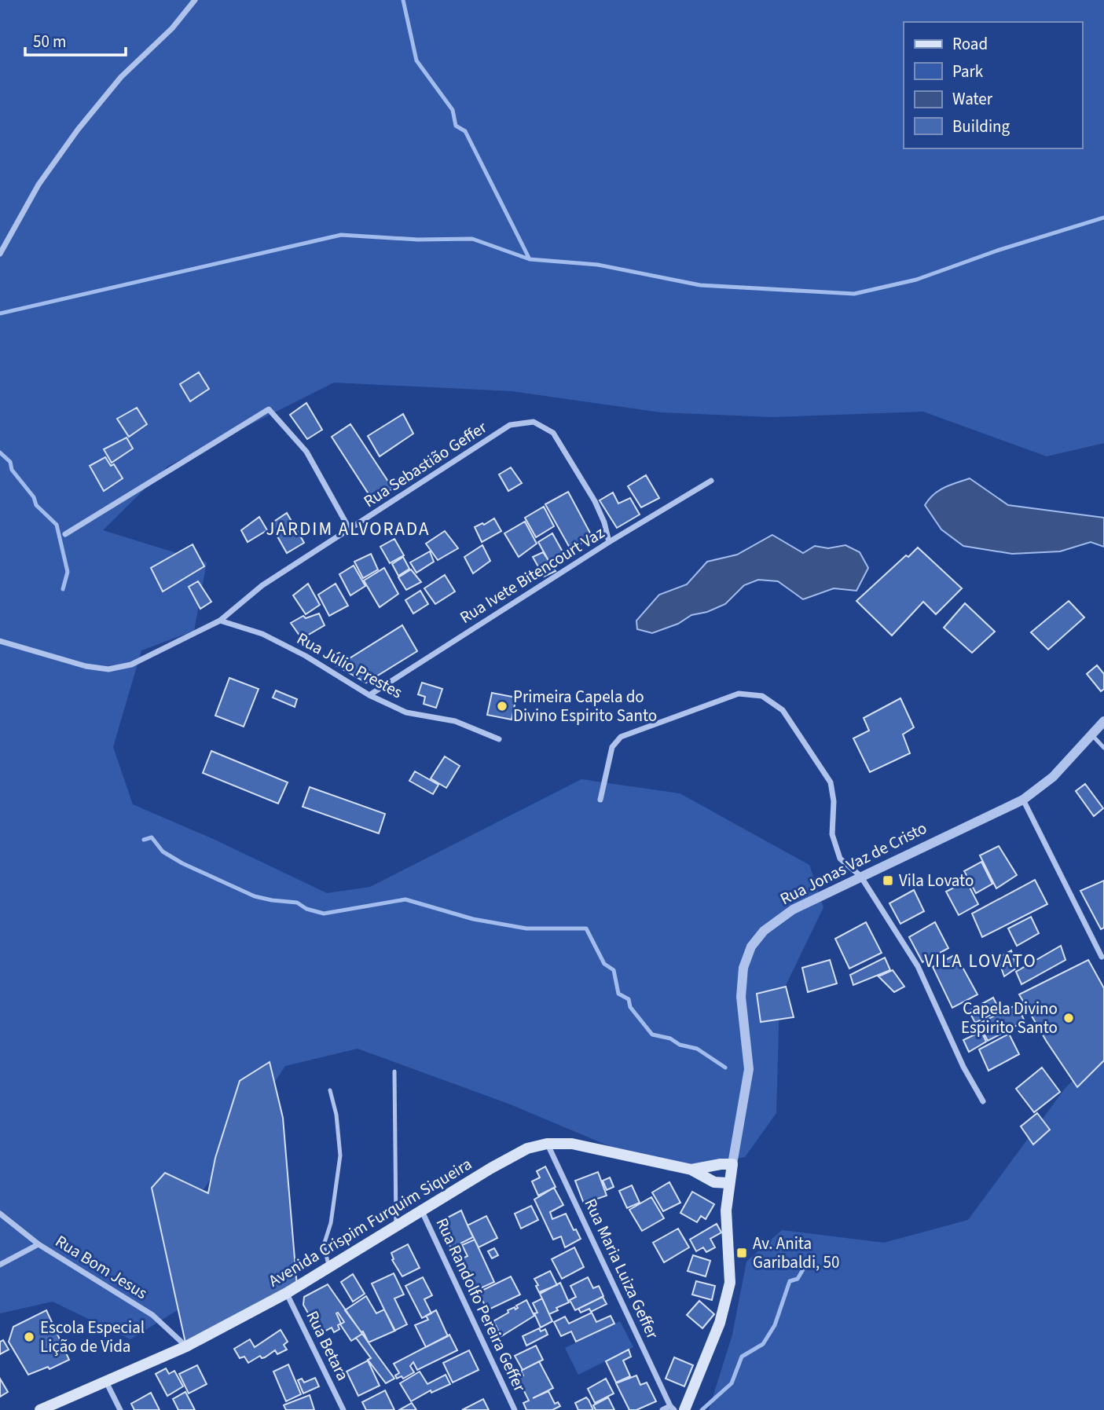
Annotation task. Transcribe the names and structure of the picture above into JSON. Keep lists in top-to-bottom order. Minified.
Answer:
{"streets":{"main road":["Avenida Crispim Furquim Siqueira"],"street":["Rua Sebastião Geffer","Rua Ivete Bitencourt Vaz","Rua Júlio Prestes","Rua Jonas Vaz de Cristo","Rua Bom Jesus","Rua Maria Luiza Geffer","Rua Randolfo Pereira Geffer","Rua Betara"]},"crossings":[["Rua Sebastião Geffer","Rua Ivete Bitencourt Vaz"],["Rua Sebastião Geffer","Rua Júlio Prestes"],["Rua Ivete Bitencourt Vaz","Rua Júlio Prestes"],["Avenida Crispim Furquim Siqueira","Rua Bom Jesus"],["Avenida Crispim Furquim Siqueira","Rua Maria Luiza Geffer"],["Avenida Crispim Furquim Siqueira","Rua Randolfo Pereira Geffer"],["Avenida Crispim Furquim Siqueira","Rua Betara"]],"districts":["JARDIM ALVORADA","VILA LOVATO"],"places":{"other":["Primeira Capela do Divino Espirito Santo","Capela Divino Espirito Santo","Escola Especial Lição de Vida"],"transit":["Vila Lovato","Av. Anita Garibaldi, 50"]},"legend":["Road","Park","Water","Building"],"scale_bar":"50 m"}
